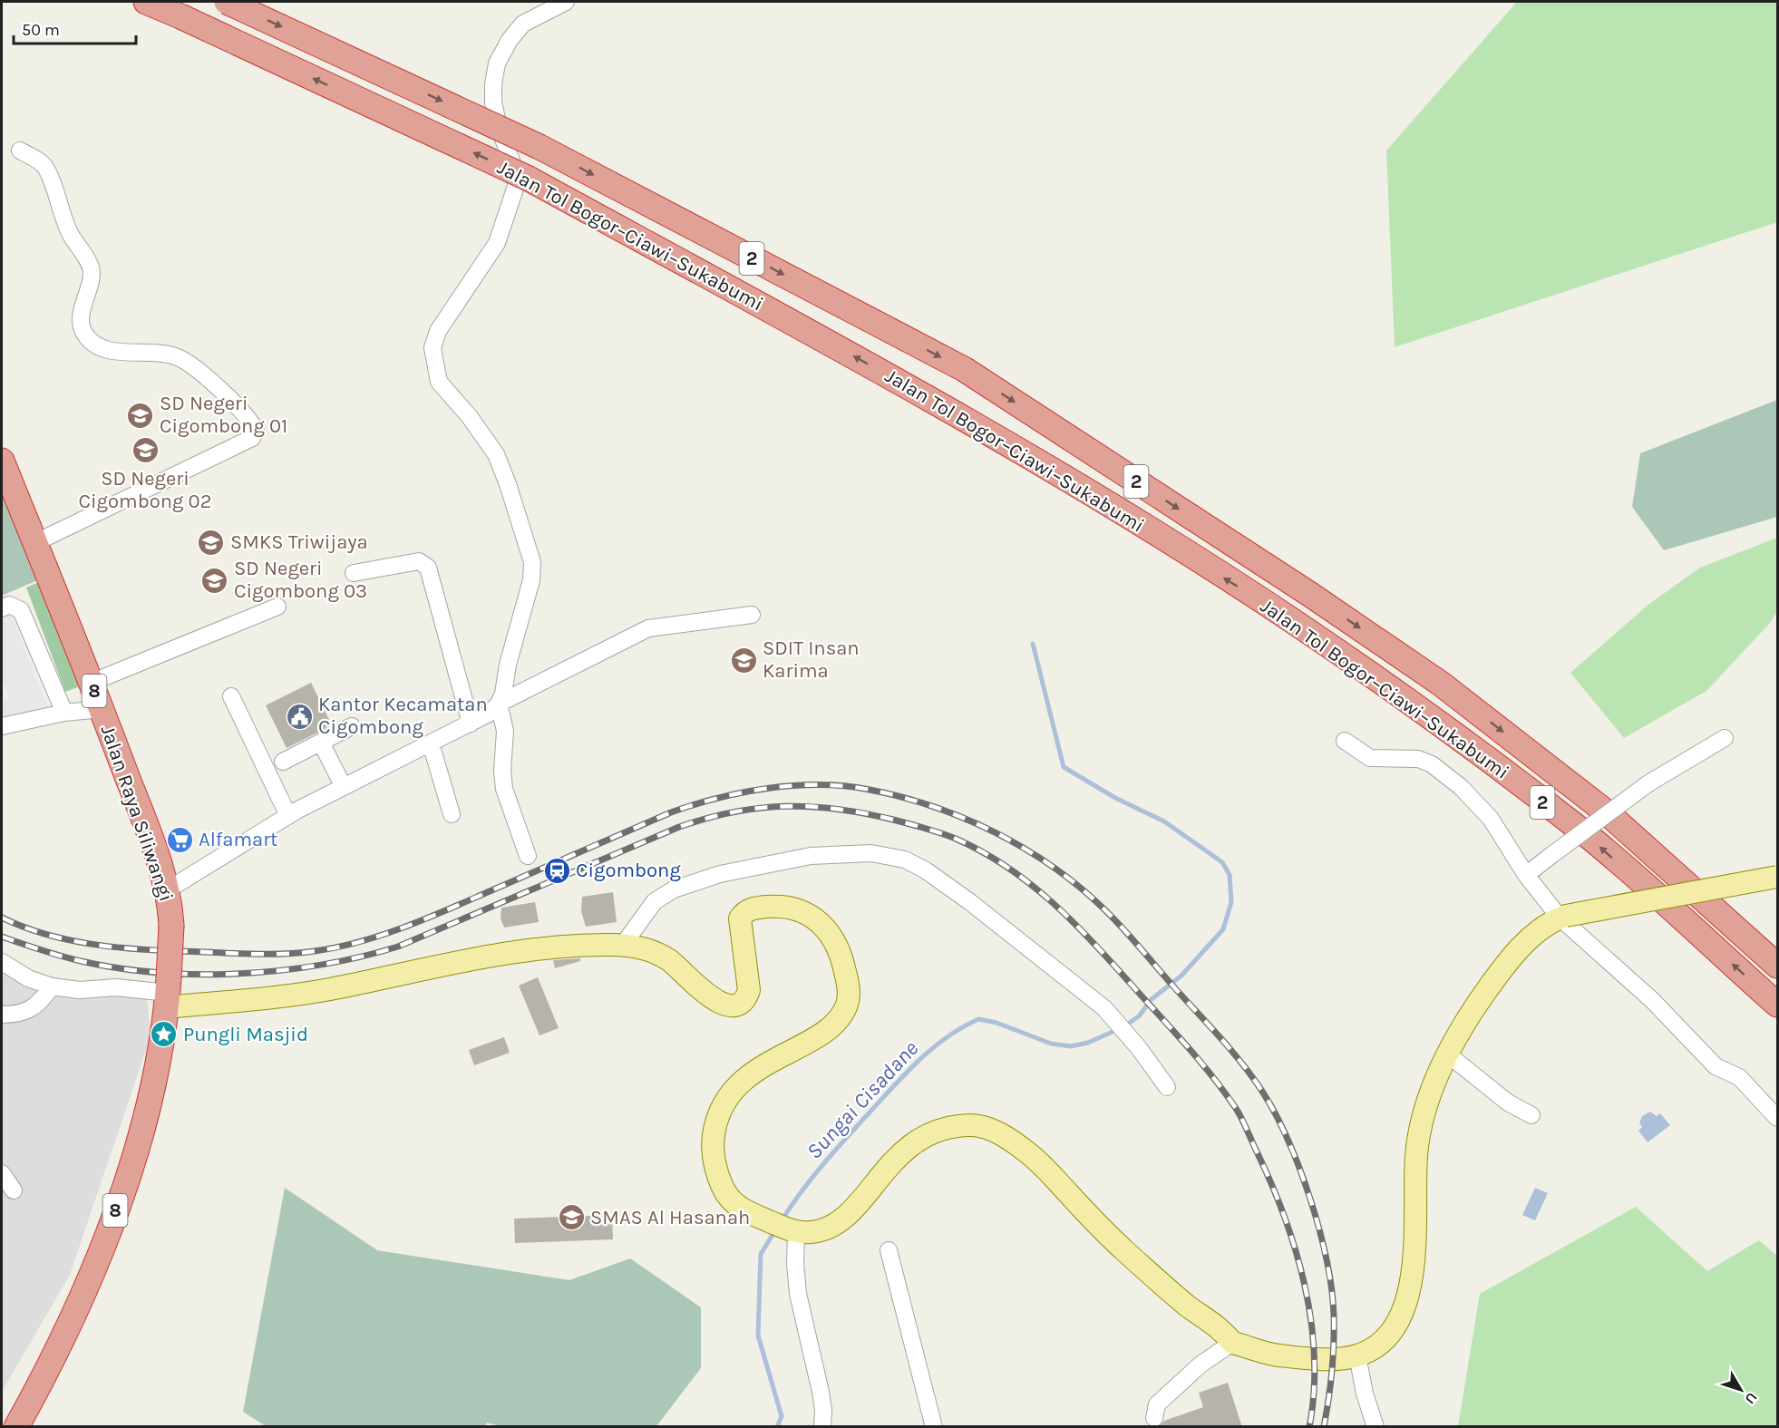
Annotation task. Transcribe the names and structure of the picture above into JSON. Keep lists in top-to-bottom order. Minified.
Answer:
{"streets":{"highway":["Jalan Tol Bogor–Ciawi–Sukabumi","2","8","Jalan Raya Siliwangi"]},"crossings":[["8","Jalan Raya Siliwangi"]],"water":["Sungai Cisadane"],"places":{"school or university":["SD Negeri Cigombong 01","SD Negeri Cigombong 02","SMKS Triwijaya","SD Negeri Cigombong 03","SDIT Insan Karima","SMAS Al Hasanah"],"public building":["Kantor Kecamatan Cigombong"],"supermarket":["Alfamart"],"station":["Cigombong"],"place":["Pungli Masjid"]},"scale_bar":"50 m","north":"bottom right"}
